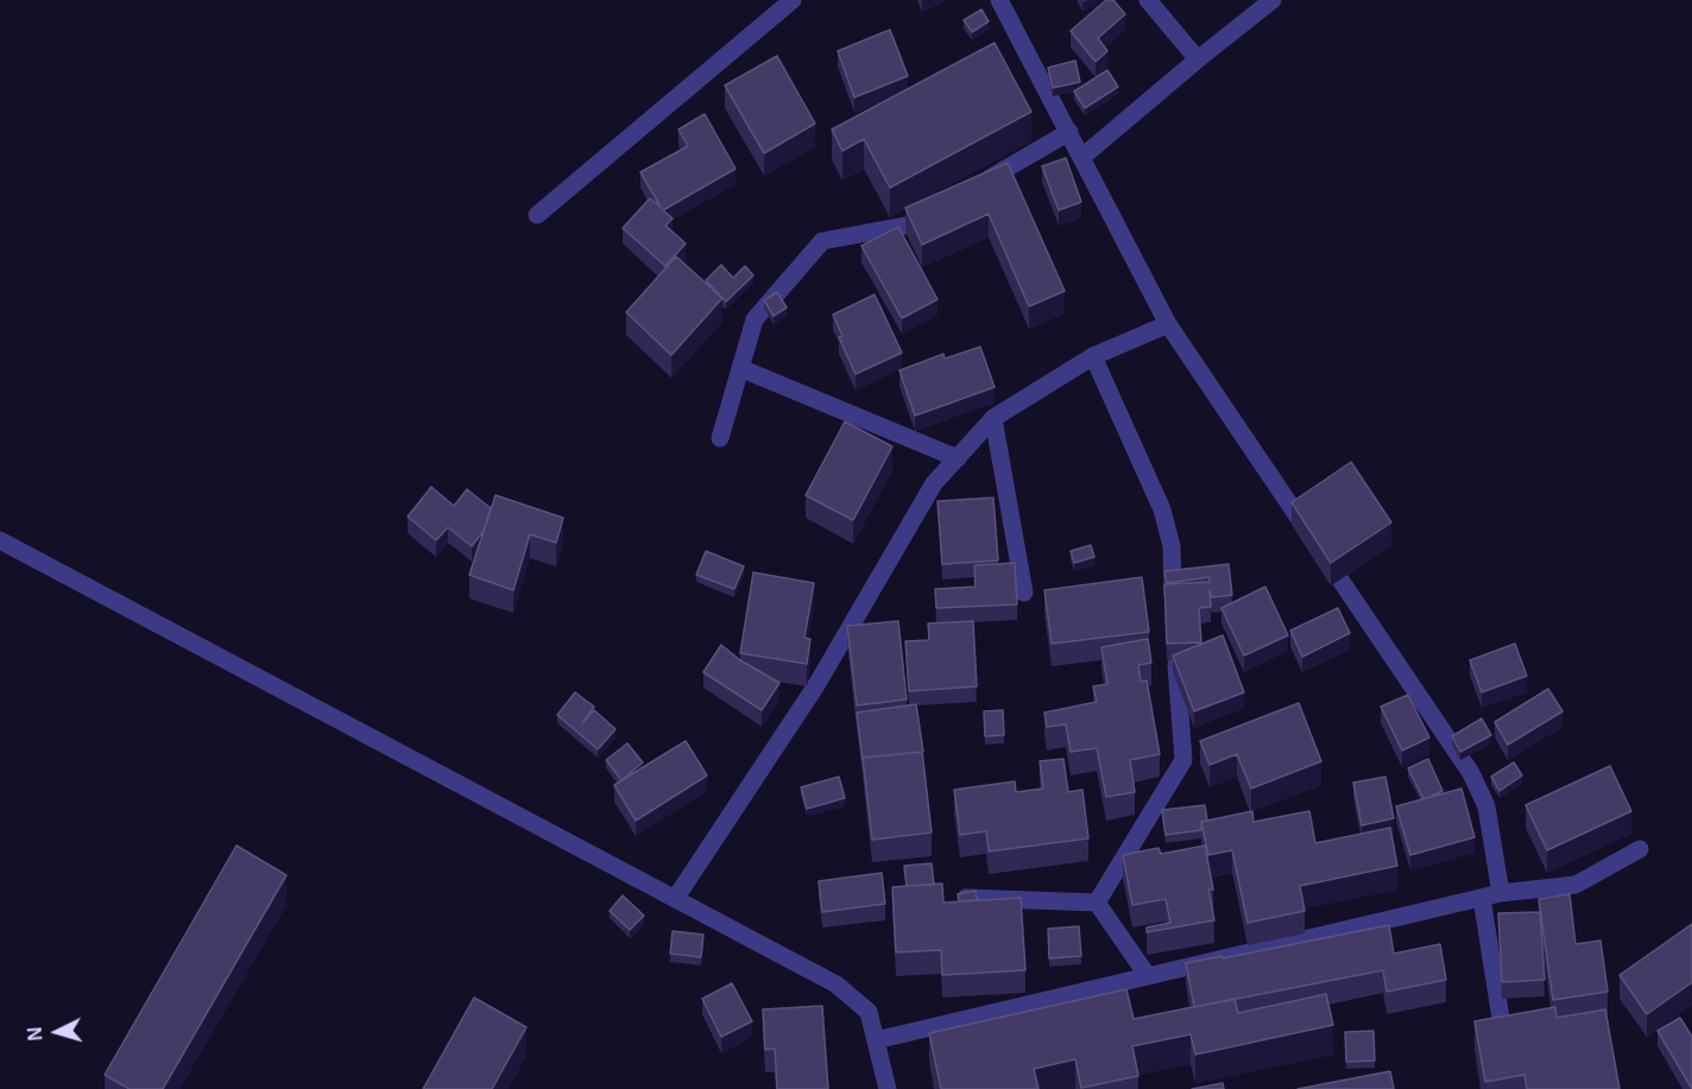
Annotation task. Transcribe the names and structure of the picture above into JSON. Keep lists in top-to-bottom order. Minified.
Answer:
{"north":"left"}
